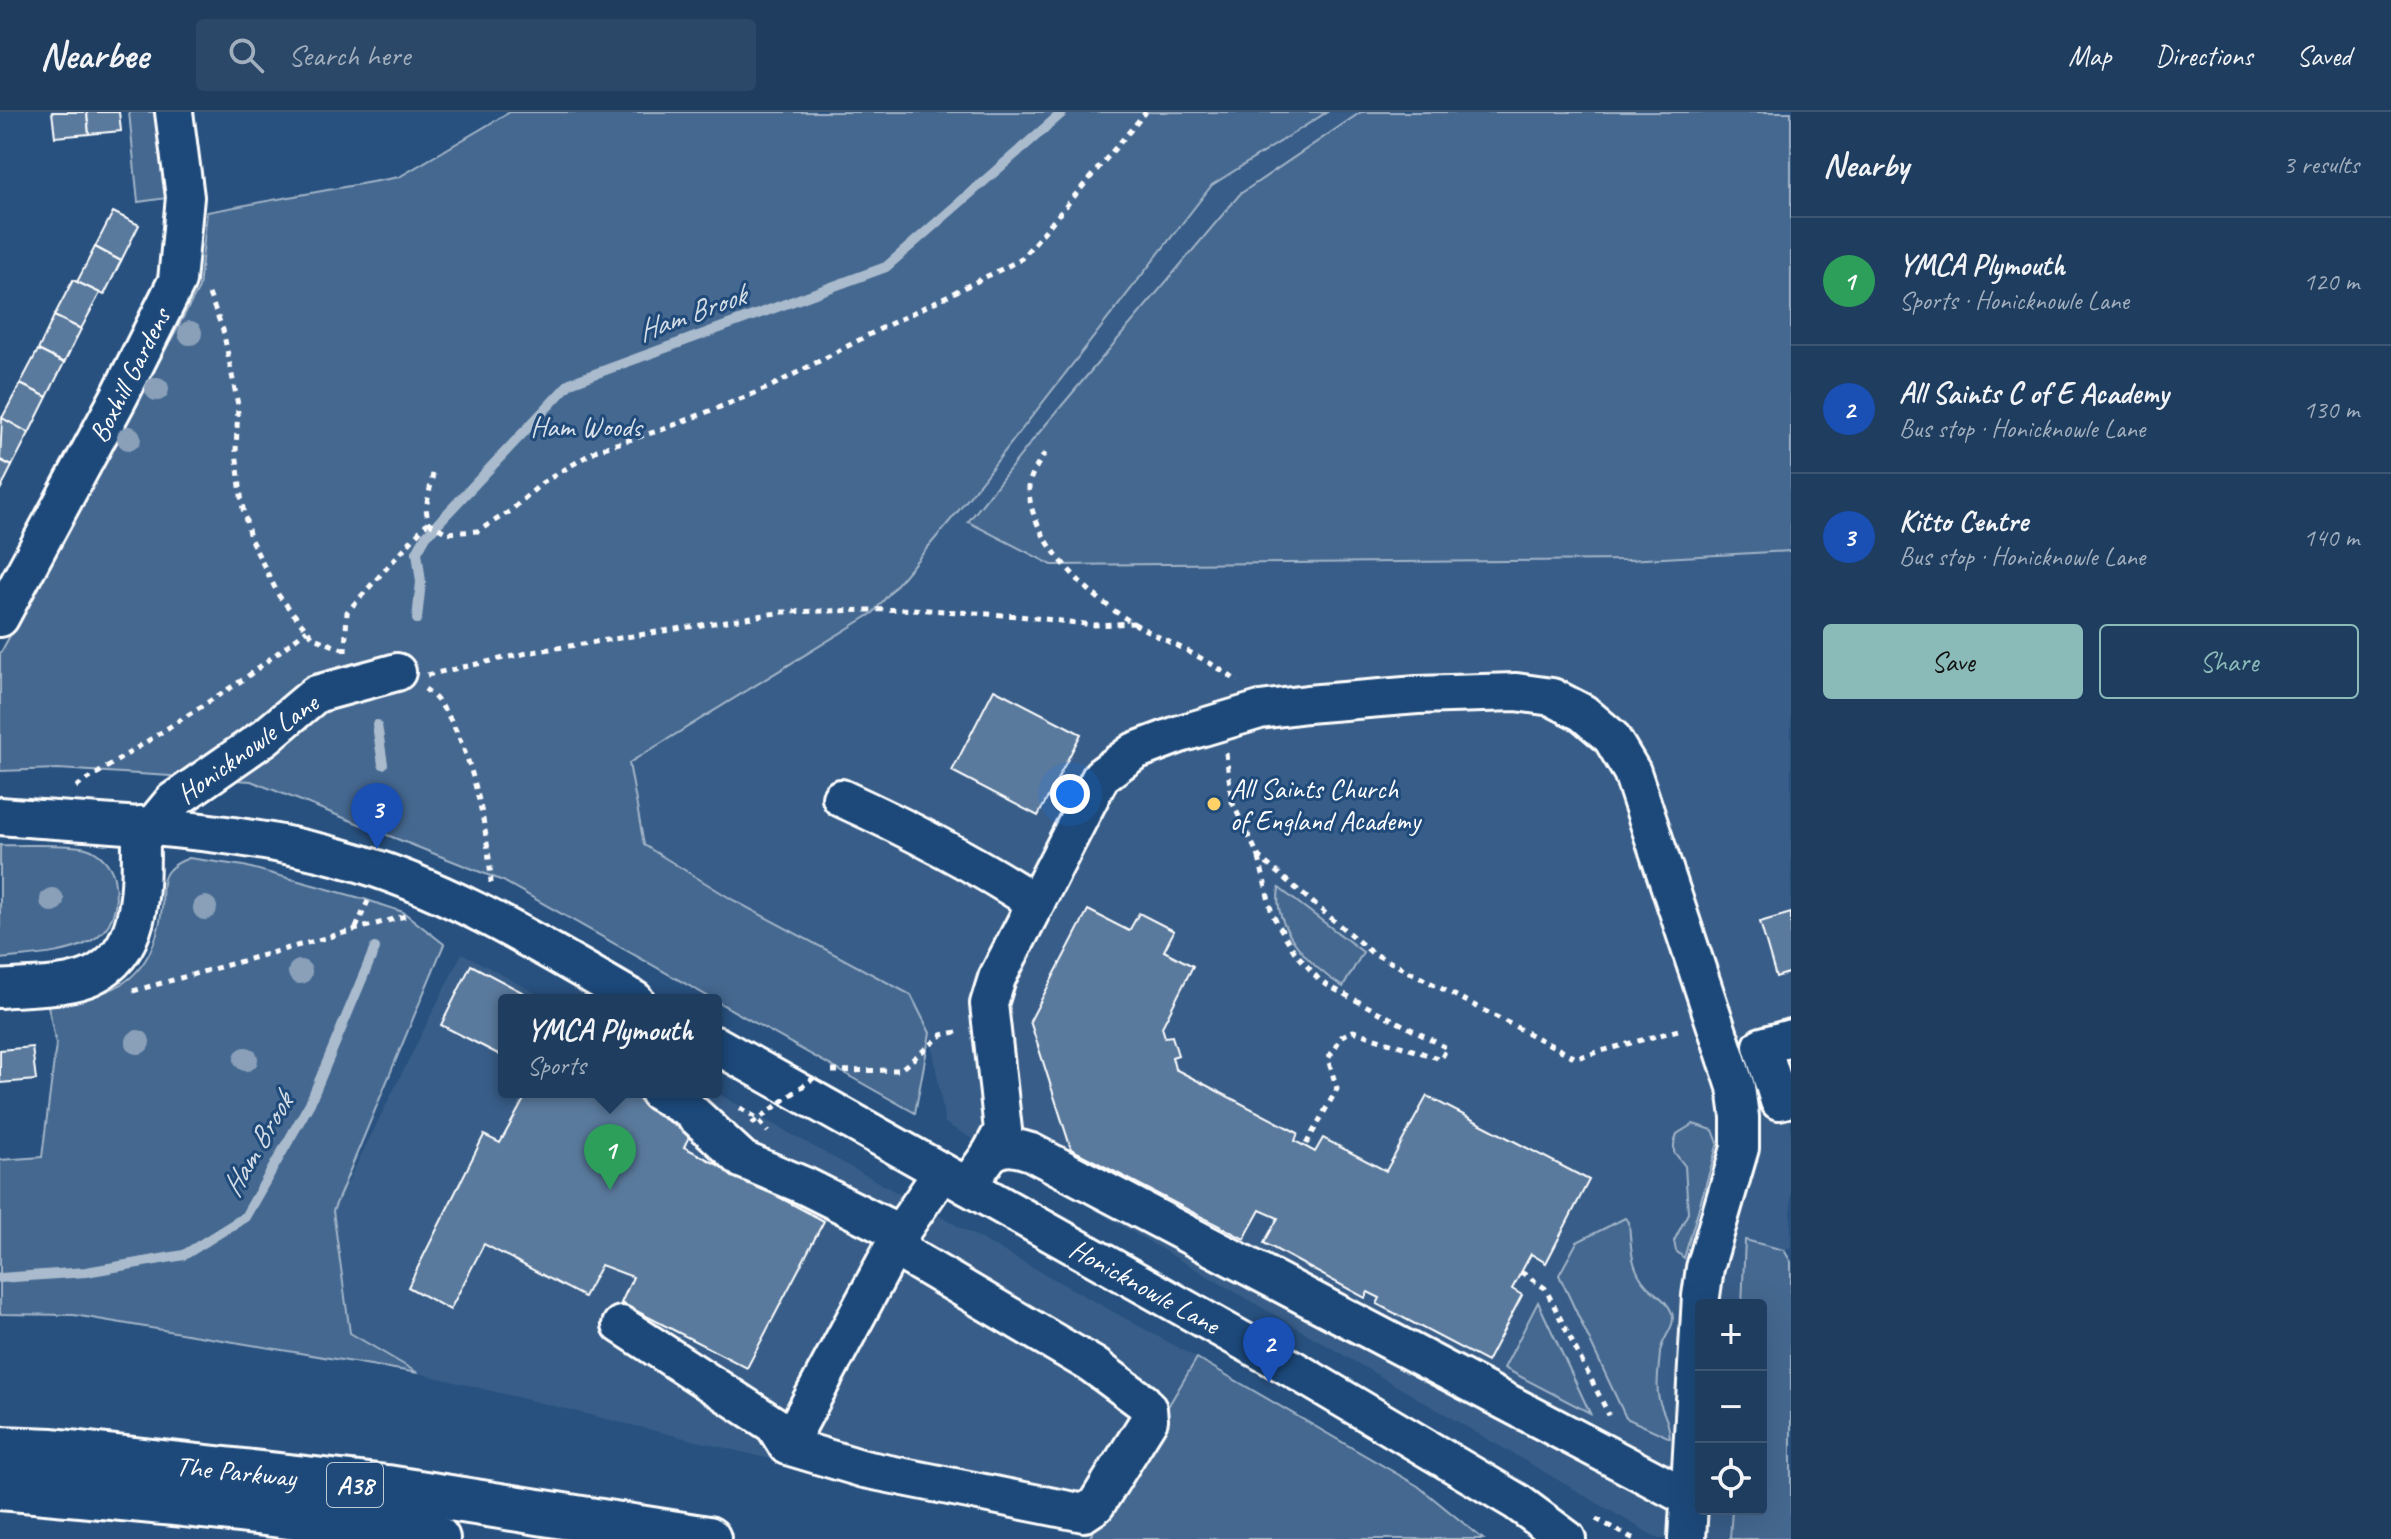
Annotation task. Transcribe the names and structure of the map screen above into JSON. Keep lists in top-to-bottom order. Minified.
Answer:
{"streets":{"highway":["The Parkway","A38"],"street":["Boxhill Gardens","Honicknowle Lane"]},"water":["Ham Brook"],"parks":["Ham Woods"],"places":["All Saints Church of England Academy"],"page":{"header":"Nearbee","search":"Search here","nav":["Map","Directions","Saved"],"heading":["Nearby","3 results"],"list":[{"mark":"1","name":"YMCA Plymouth","note":"Sports · Honicknowle Lane","value":"120 m"},{"mark":"2","name":"All Saints C of E Academy","note":"Bus stop · Honicknowle Lane","value":"130 m"},{"mark":"3","name":"Kitto Centre","note":"Bus stop · Honicknowle Lane","value":"140 m"}],"buttons":["Save","Share"],"pins":["3","1","2"],"popup":["YMCA Plymouth","Sports"],"map_buttons":["+","−"]}}
